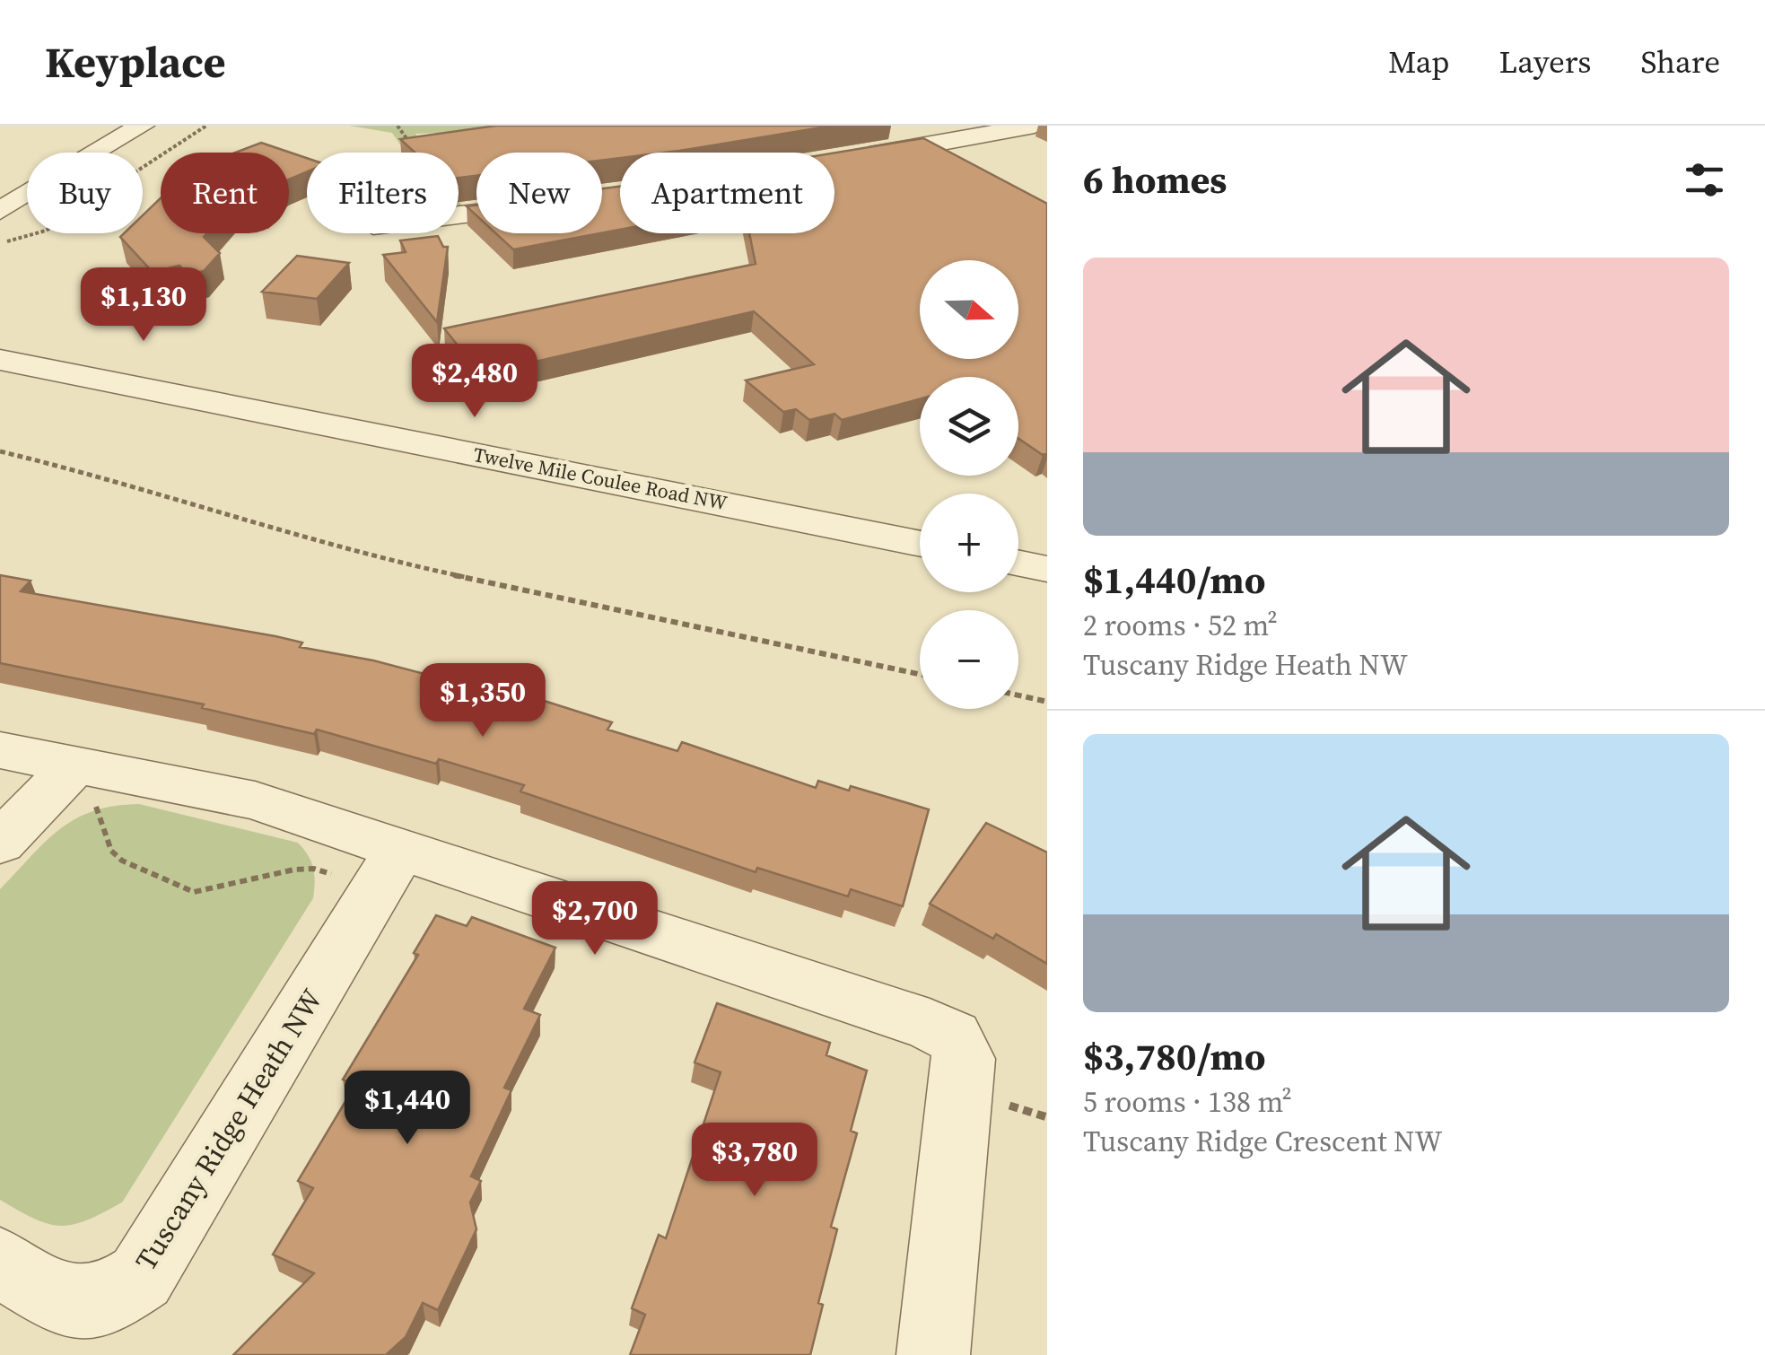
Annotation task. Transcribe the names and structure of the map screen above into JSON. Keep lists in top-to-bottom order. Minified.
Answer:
{"streets":{"street":["Twelve Mile Coulee Road NW","Tuscany Ridge Heath NW"]},"north":"right","page":{"header":"Keyplace","nav":["Map","Layers","Share"],"heading":"6 homes","chip":["Buy","Rent","Filters","New","Apartment"],"list":[{"name":"$1,440/mo","note":"2 rooms · 52 m² · Tuscany Ridge Heath NW"},{"name":"$3,780/mo","note":"5 rooms · 138 m² · Tuscany Ridge Crescent NW"}],"map_buttons":["+","−"],"price":["$1,130","$2,480","$1,350","$2,700","$1,440","$3,780"]}}
